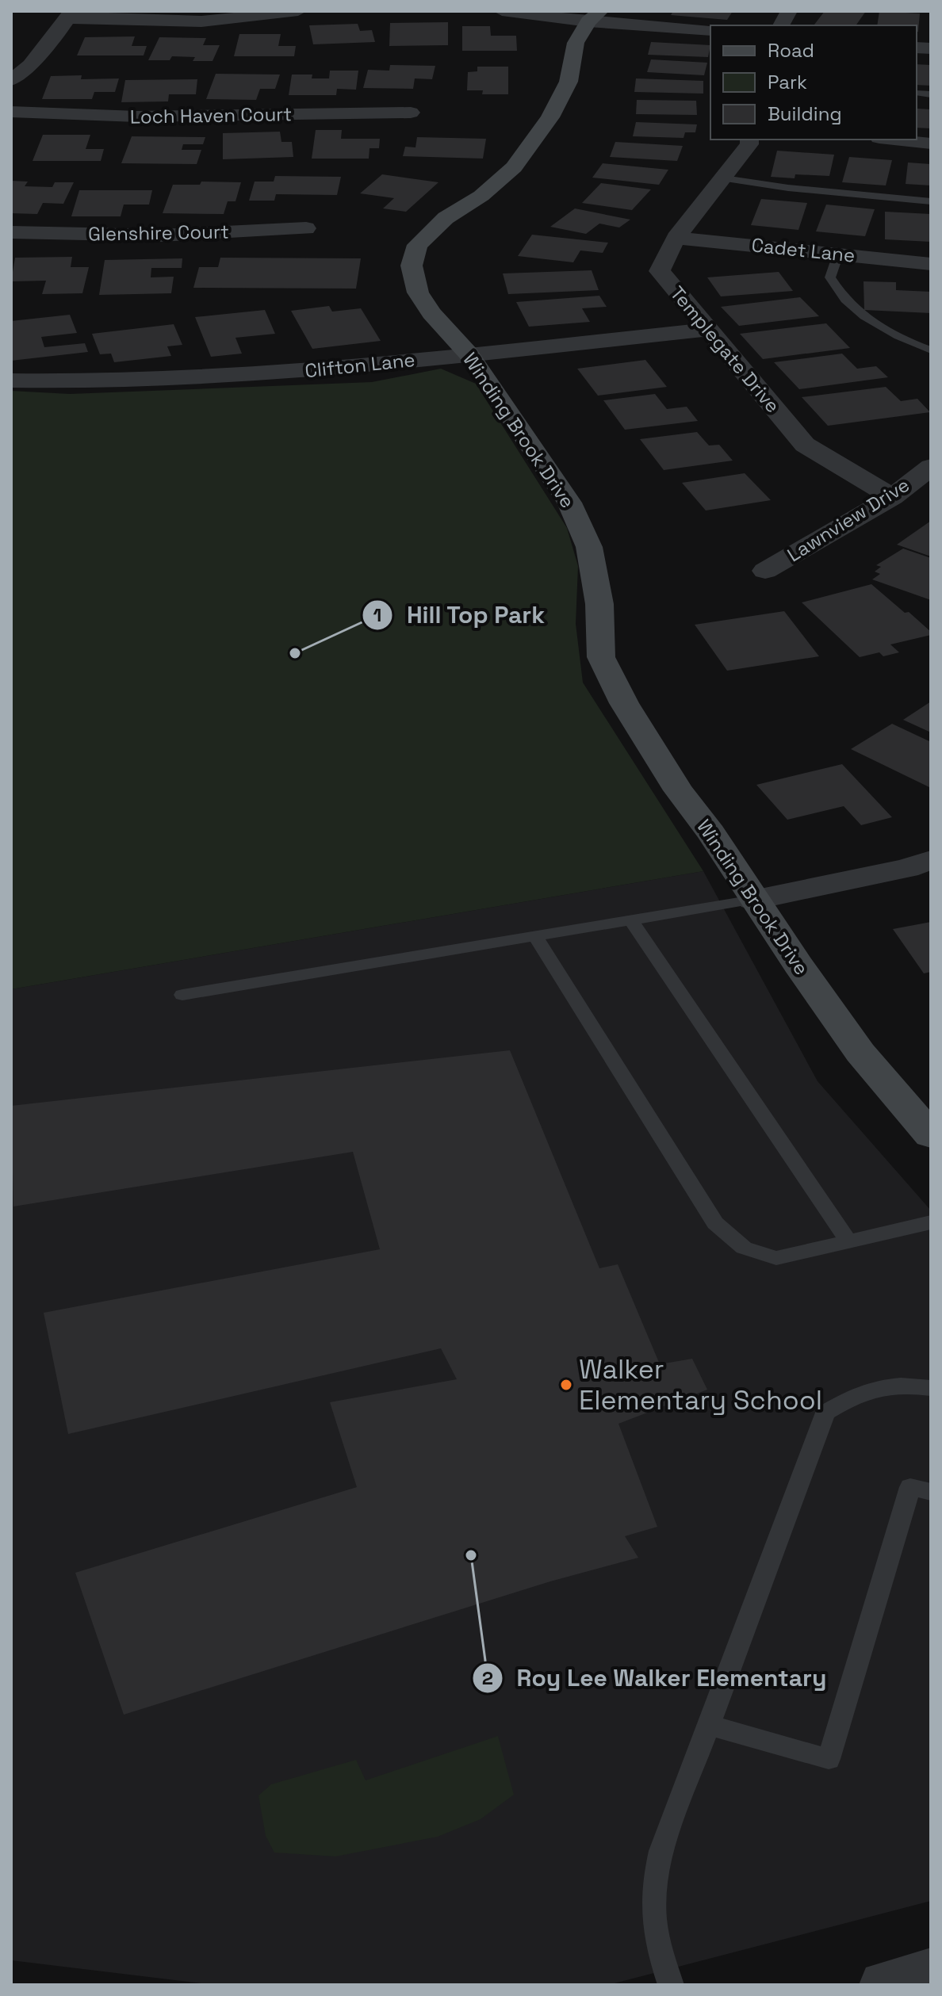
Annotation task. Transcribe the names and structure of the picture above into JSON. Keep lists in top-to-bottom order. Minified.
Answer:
{"streets":{"street":["Loch Haven Court","Glenshire Court","Cadet Lane","Templegate Drive","Clifton Lane","Winding Brook Drive","Lawnview Drive"]},"crossings":[["Cadet Lane","Templegate Drive"],["Templegate Drive","Clifton Lane"],["Templegate Drive","Lawnview Drive"],["Clifton Lane","Winding Brook Drive"]],"places":["Hill Top Park","Walker Elementary School","Roy Lee Walker Elementary"],"legend":["Road","Park","Building"]}
